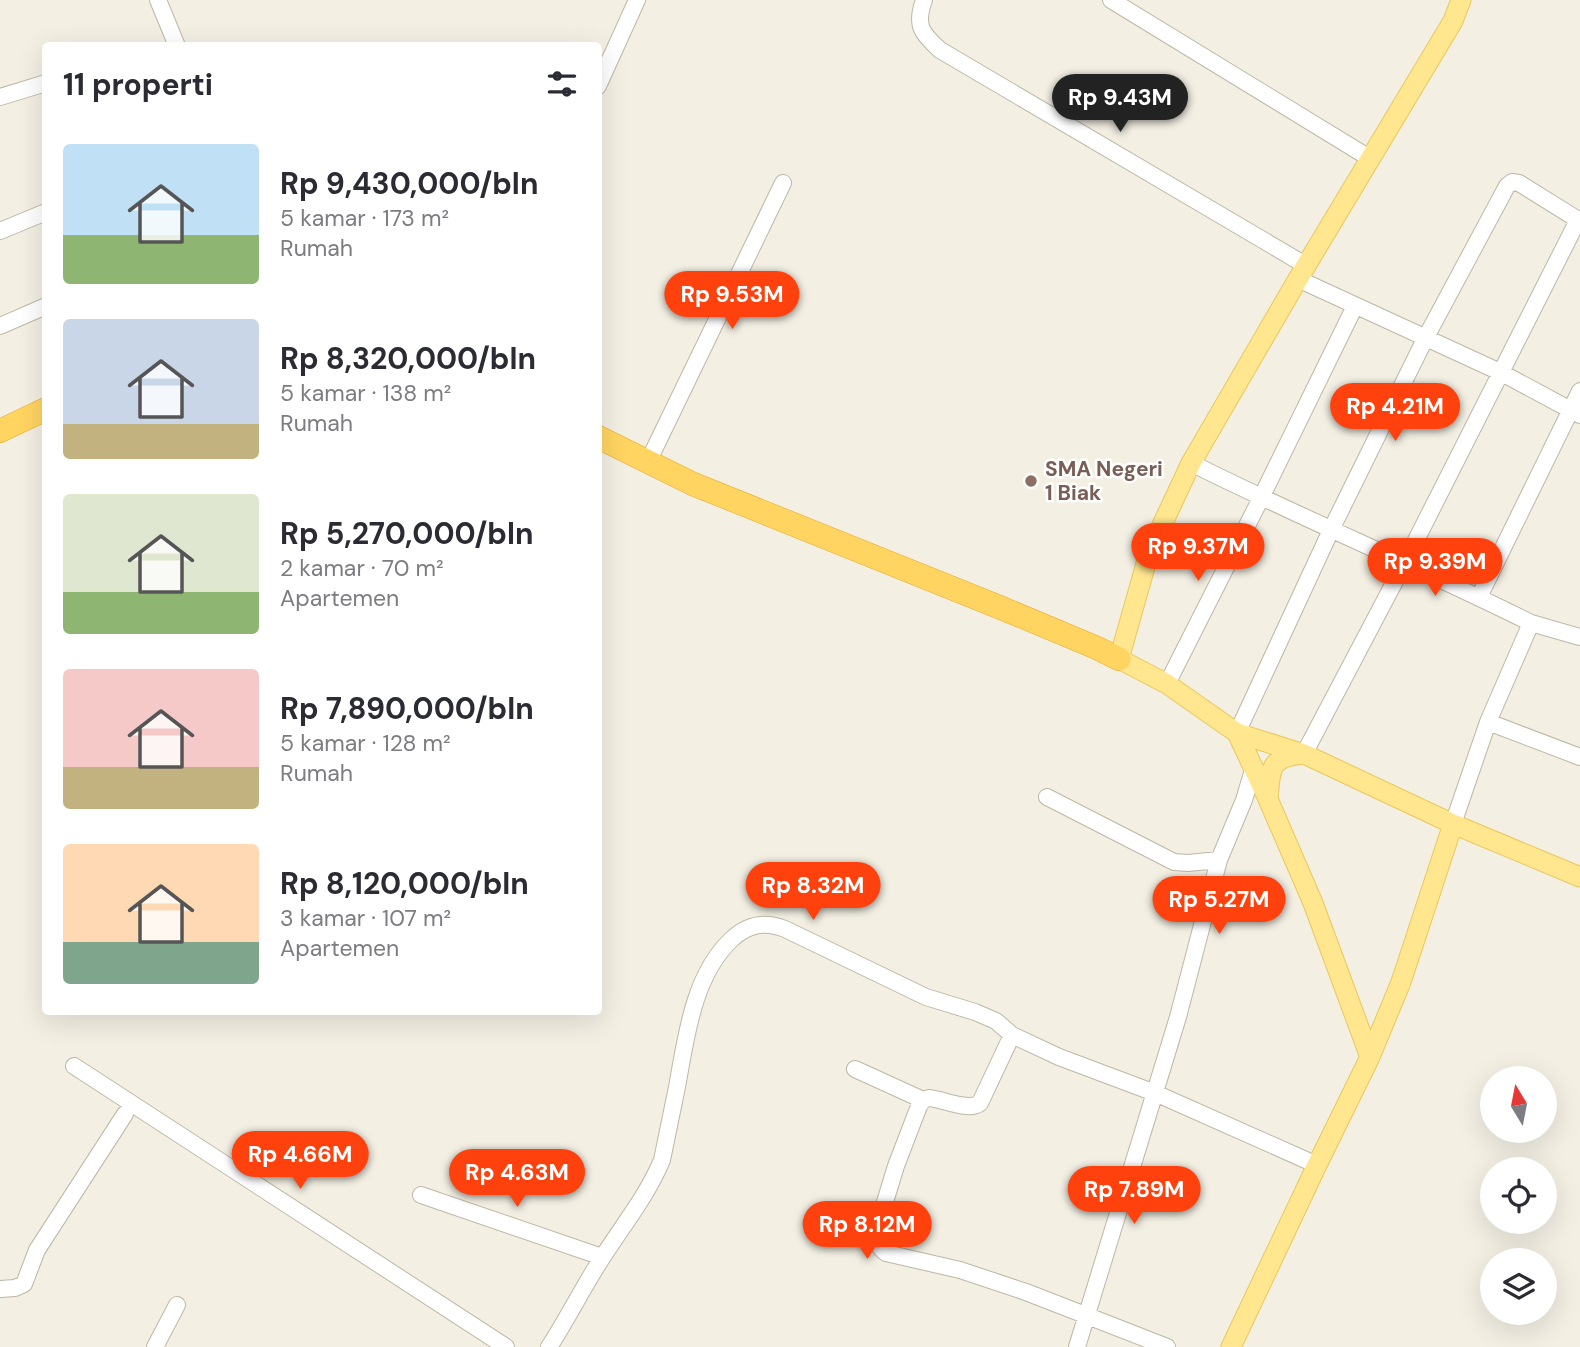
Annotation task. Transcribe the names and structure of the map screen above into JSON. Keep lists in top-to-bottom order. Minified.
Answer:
{"places":["SMA Negeri 1 Biak"],"north":"top","page":{"heading":"11 properti","price":["Rp 9.43M","Rp 9.53M","Rp 4.21M","Rp 9.37M","Rp 9.39M","Rp 8.32M","Rp 5.27M","Rp 4.66M","Rp 4.63M","Rp 7.89M","Rp 8.12M"],"list":[{"name":"Rp 9,430,000/bln","note":"5 kamar · 173 m² · Rumah"},{"name":"Rp 8,320,000/bln","note":"5 kamar · 138 m² · Rumah"},{"name":"Rp 5,270,000/bln","note":"2 kamar · 70 m² · Apartemen"},{"name":"Rp 7,890,000/bln","note":"5 kamar · 128 m² · Rumah"},{"name":"Rp 8,120,000/bln","note":"3 kamar · 107 m² · Apartemen"}]}}
